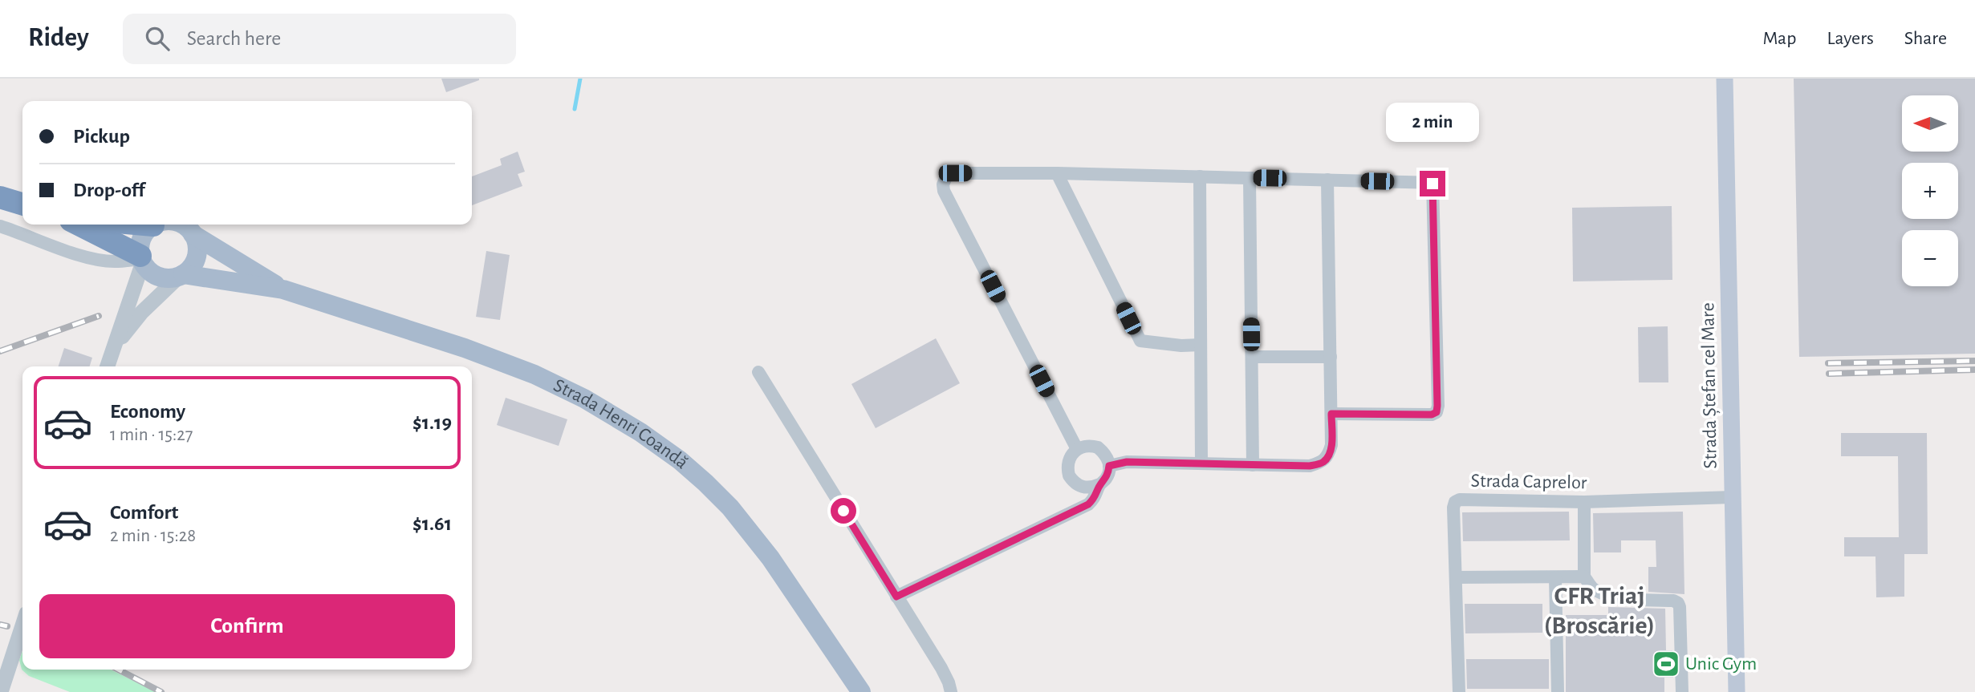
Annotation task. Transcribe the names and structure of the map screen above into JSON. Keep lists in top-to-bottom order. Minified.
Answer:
{"streets":{"main road":["Strada Ștefan cel Mare","Strada Henri Coandă"],"street":["Strada Caprelor"]},"crossings":[["Strada Ștefan cel Mare","Strada Caprelor"]],"districts":["CFR Triaj (Broscărie)"],"places":{"sports":["Unic Gym"]},"north":"left","page":{"header":"Ridey","search":"Search here","nav":["Map","Layers","Share"],"map_buttons":["+","−"],"banner":["Pickup","Drop-off"],"bubble":"2 min","list":[{"name":"Economy","note":"1 min · 15:27","value":"$1.19"},{"name":"Comfort","note":"2 min · 15:28","value":"$1.61"}],"buttons":"Confirm"}}
